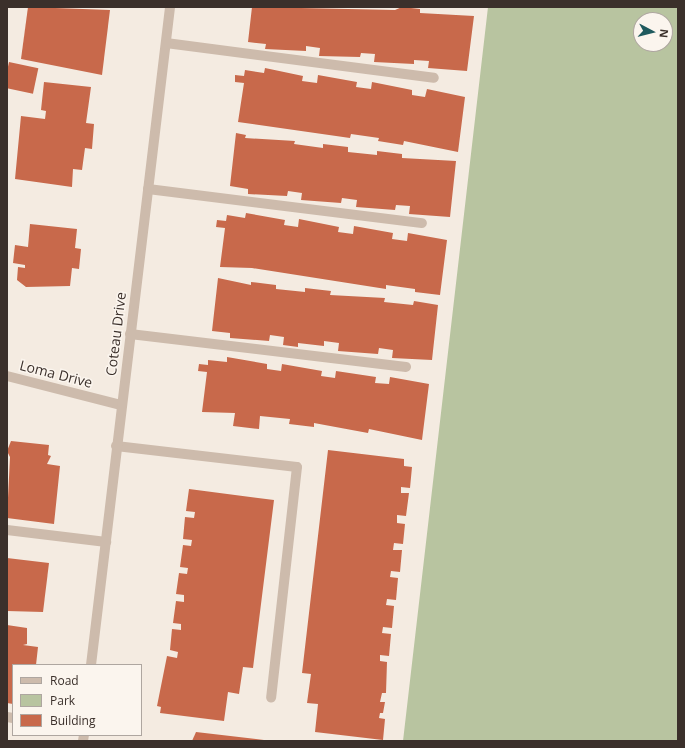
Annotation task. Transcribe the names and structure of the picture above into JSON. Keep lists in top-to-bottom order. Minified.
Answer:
{"streets":{"street":["Coteau Drive","Loma Drive"]},"crossings":[["Coteau Drive","Loma Drive"]],"legend":["Road","Park","Building"],"north":"right"}
